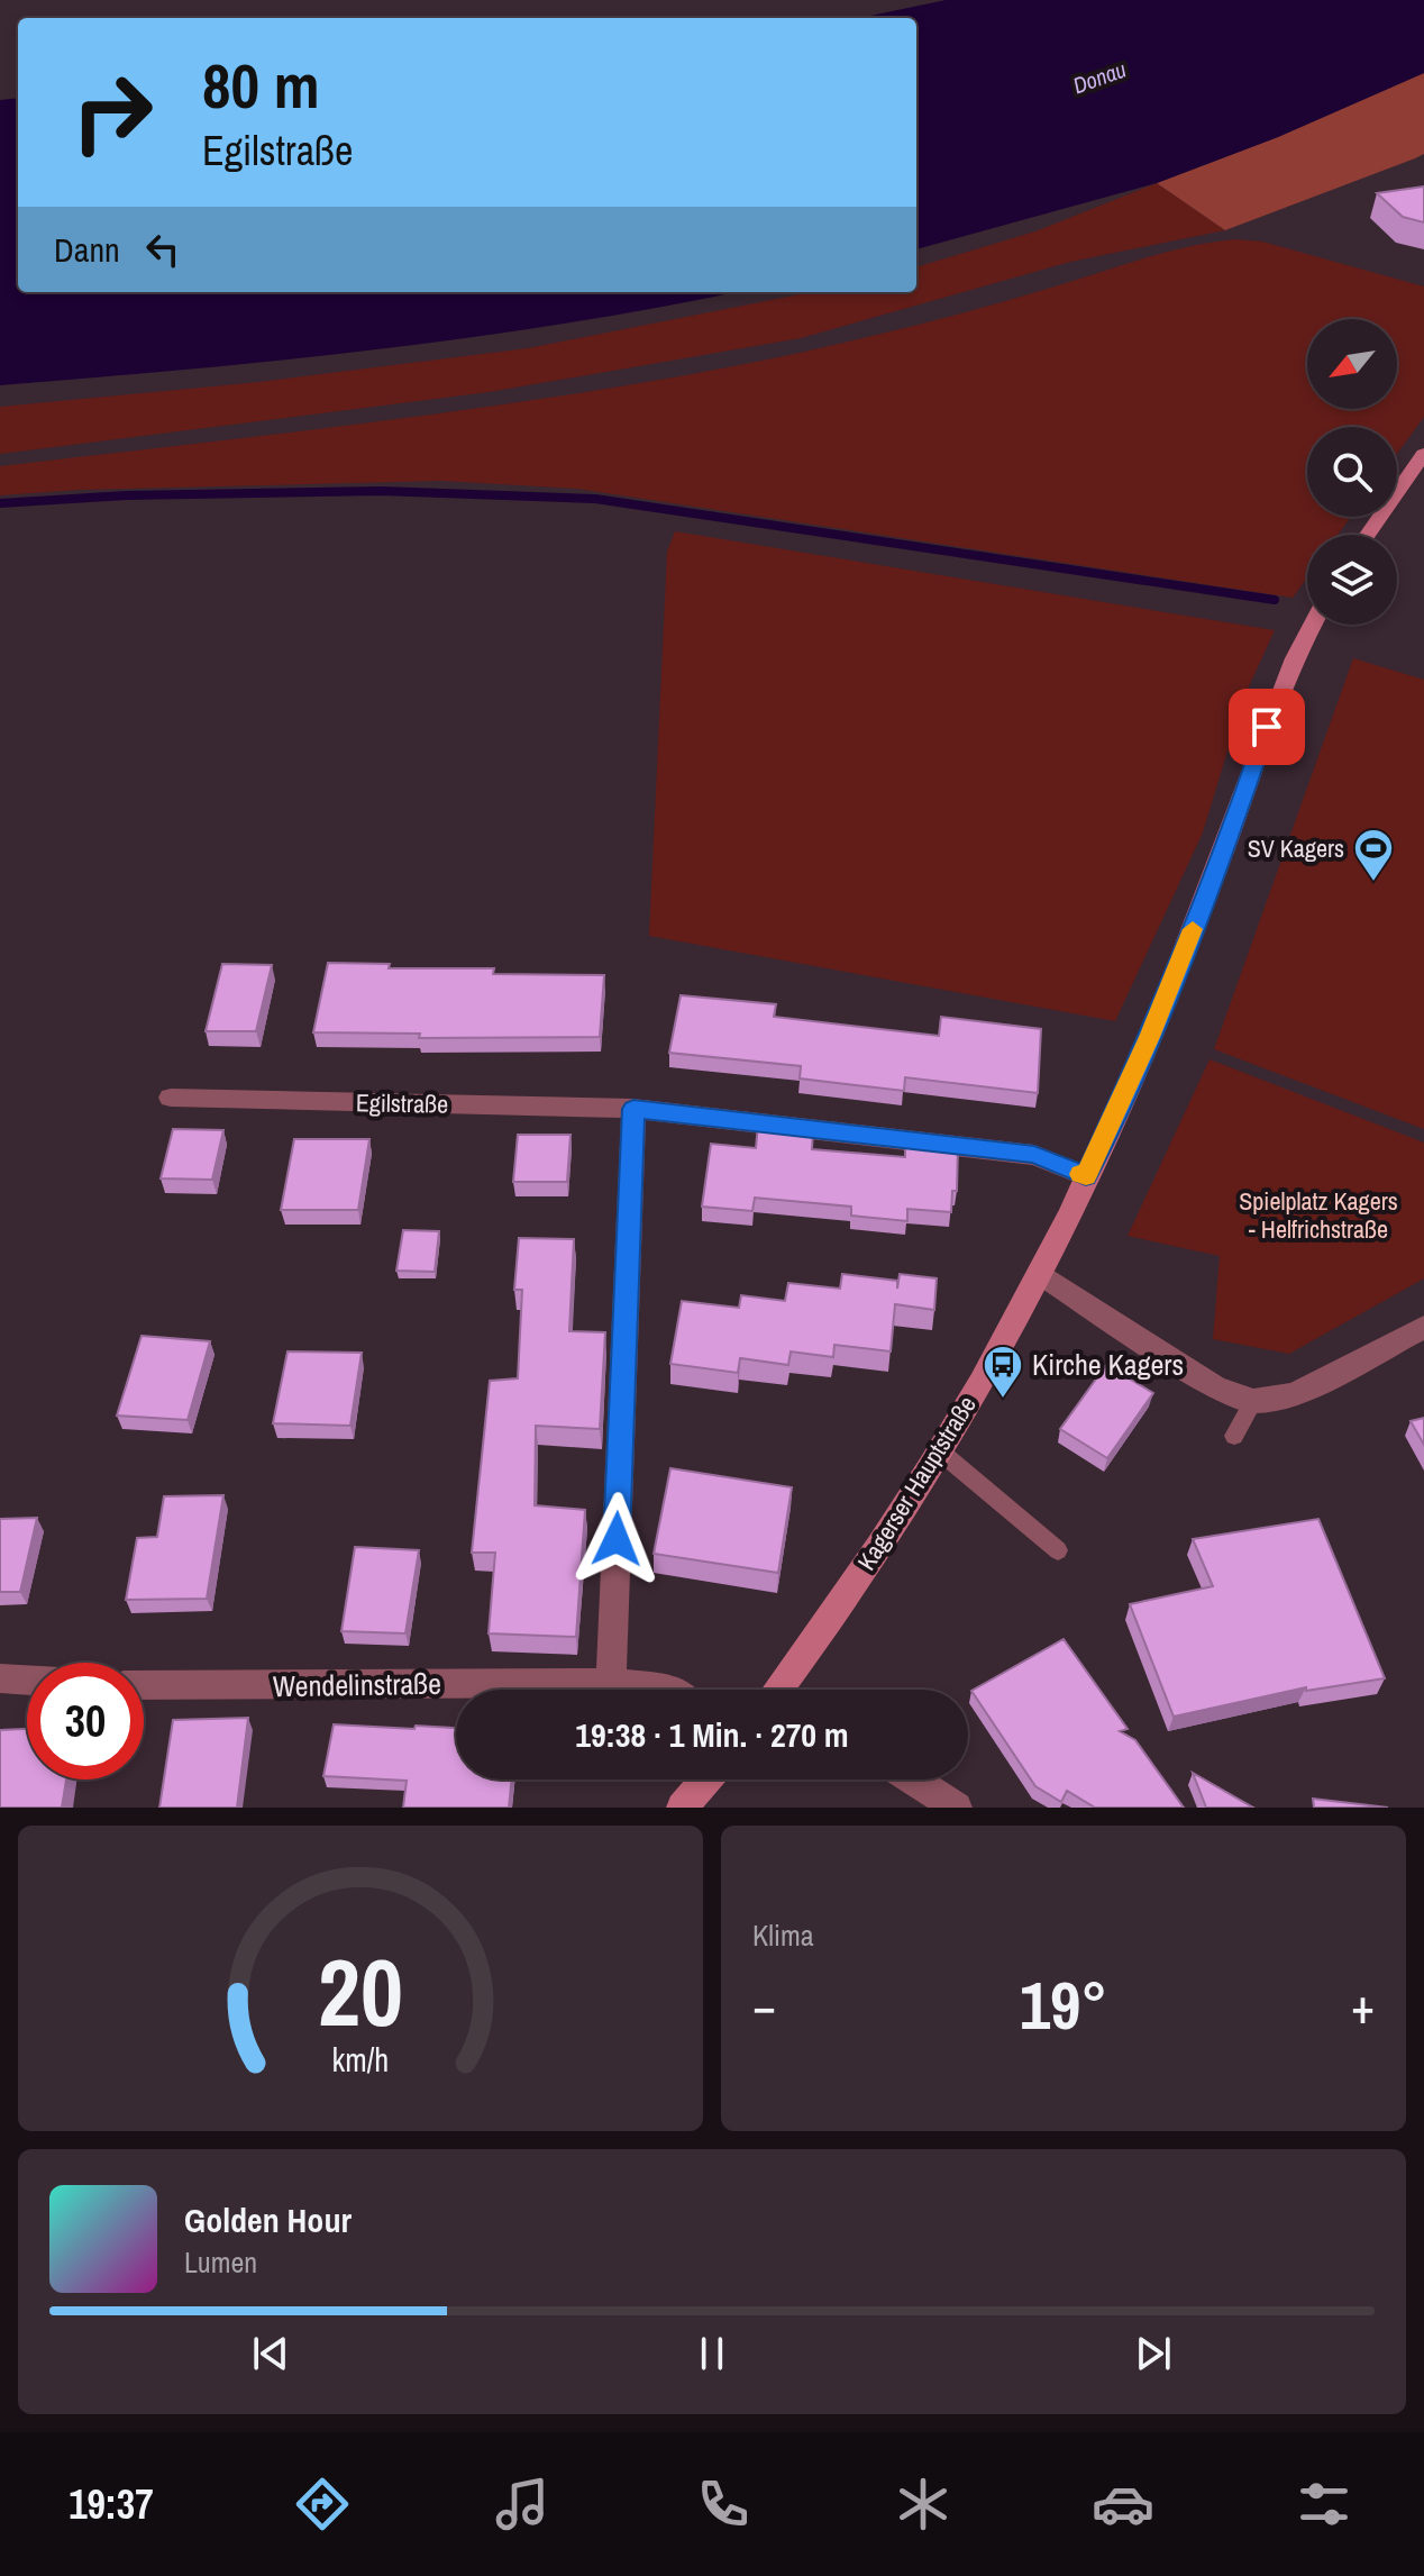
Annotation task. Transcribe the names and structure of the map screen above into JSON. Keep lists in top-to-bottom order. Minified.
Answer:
{"streets":{"street":["Egilstraße","Kagerser Hauptstraße","Wendelinstraße"]},"crossings":[["Egilstraße","Kagerser Hauptstraße"]],"water":["Donau"],"parks":["Spielplatz Kagers - Helfrichstraße"],"places":{"sports":["SV Kagers"],"bus stop":["Kirche Kagers"]},"north":"bottom left","page":{"turn":["80 m","Egilstraße"],"then":"Dann","limit":"30","trip":"19:38 · 1 Min. · 270 m","tile":"Klima","heat":["−","19°","+"],"song":["Golden Hour","Lumen"],"tabs":"19:37","gauge":["20","km/h"]}}
